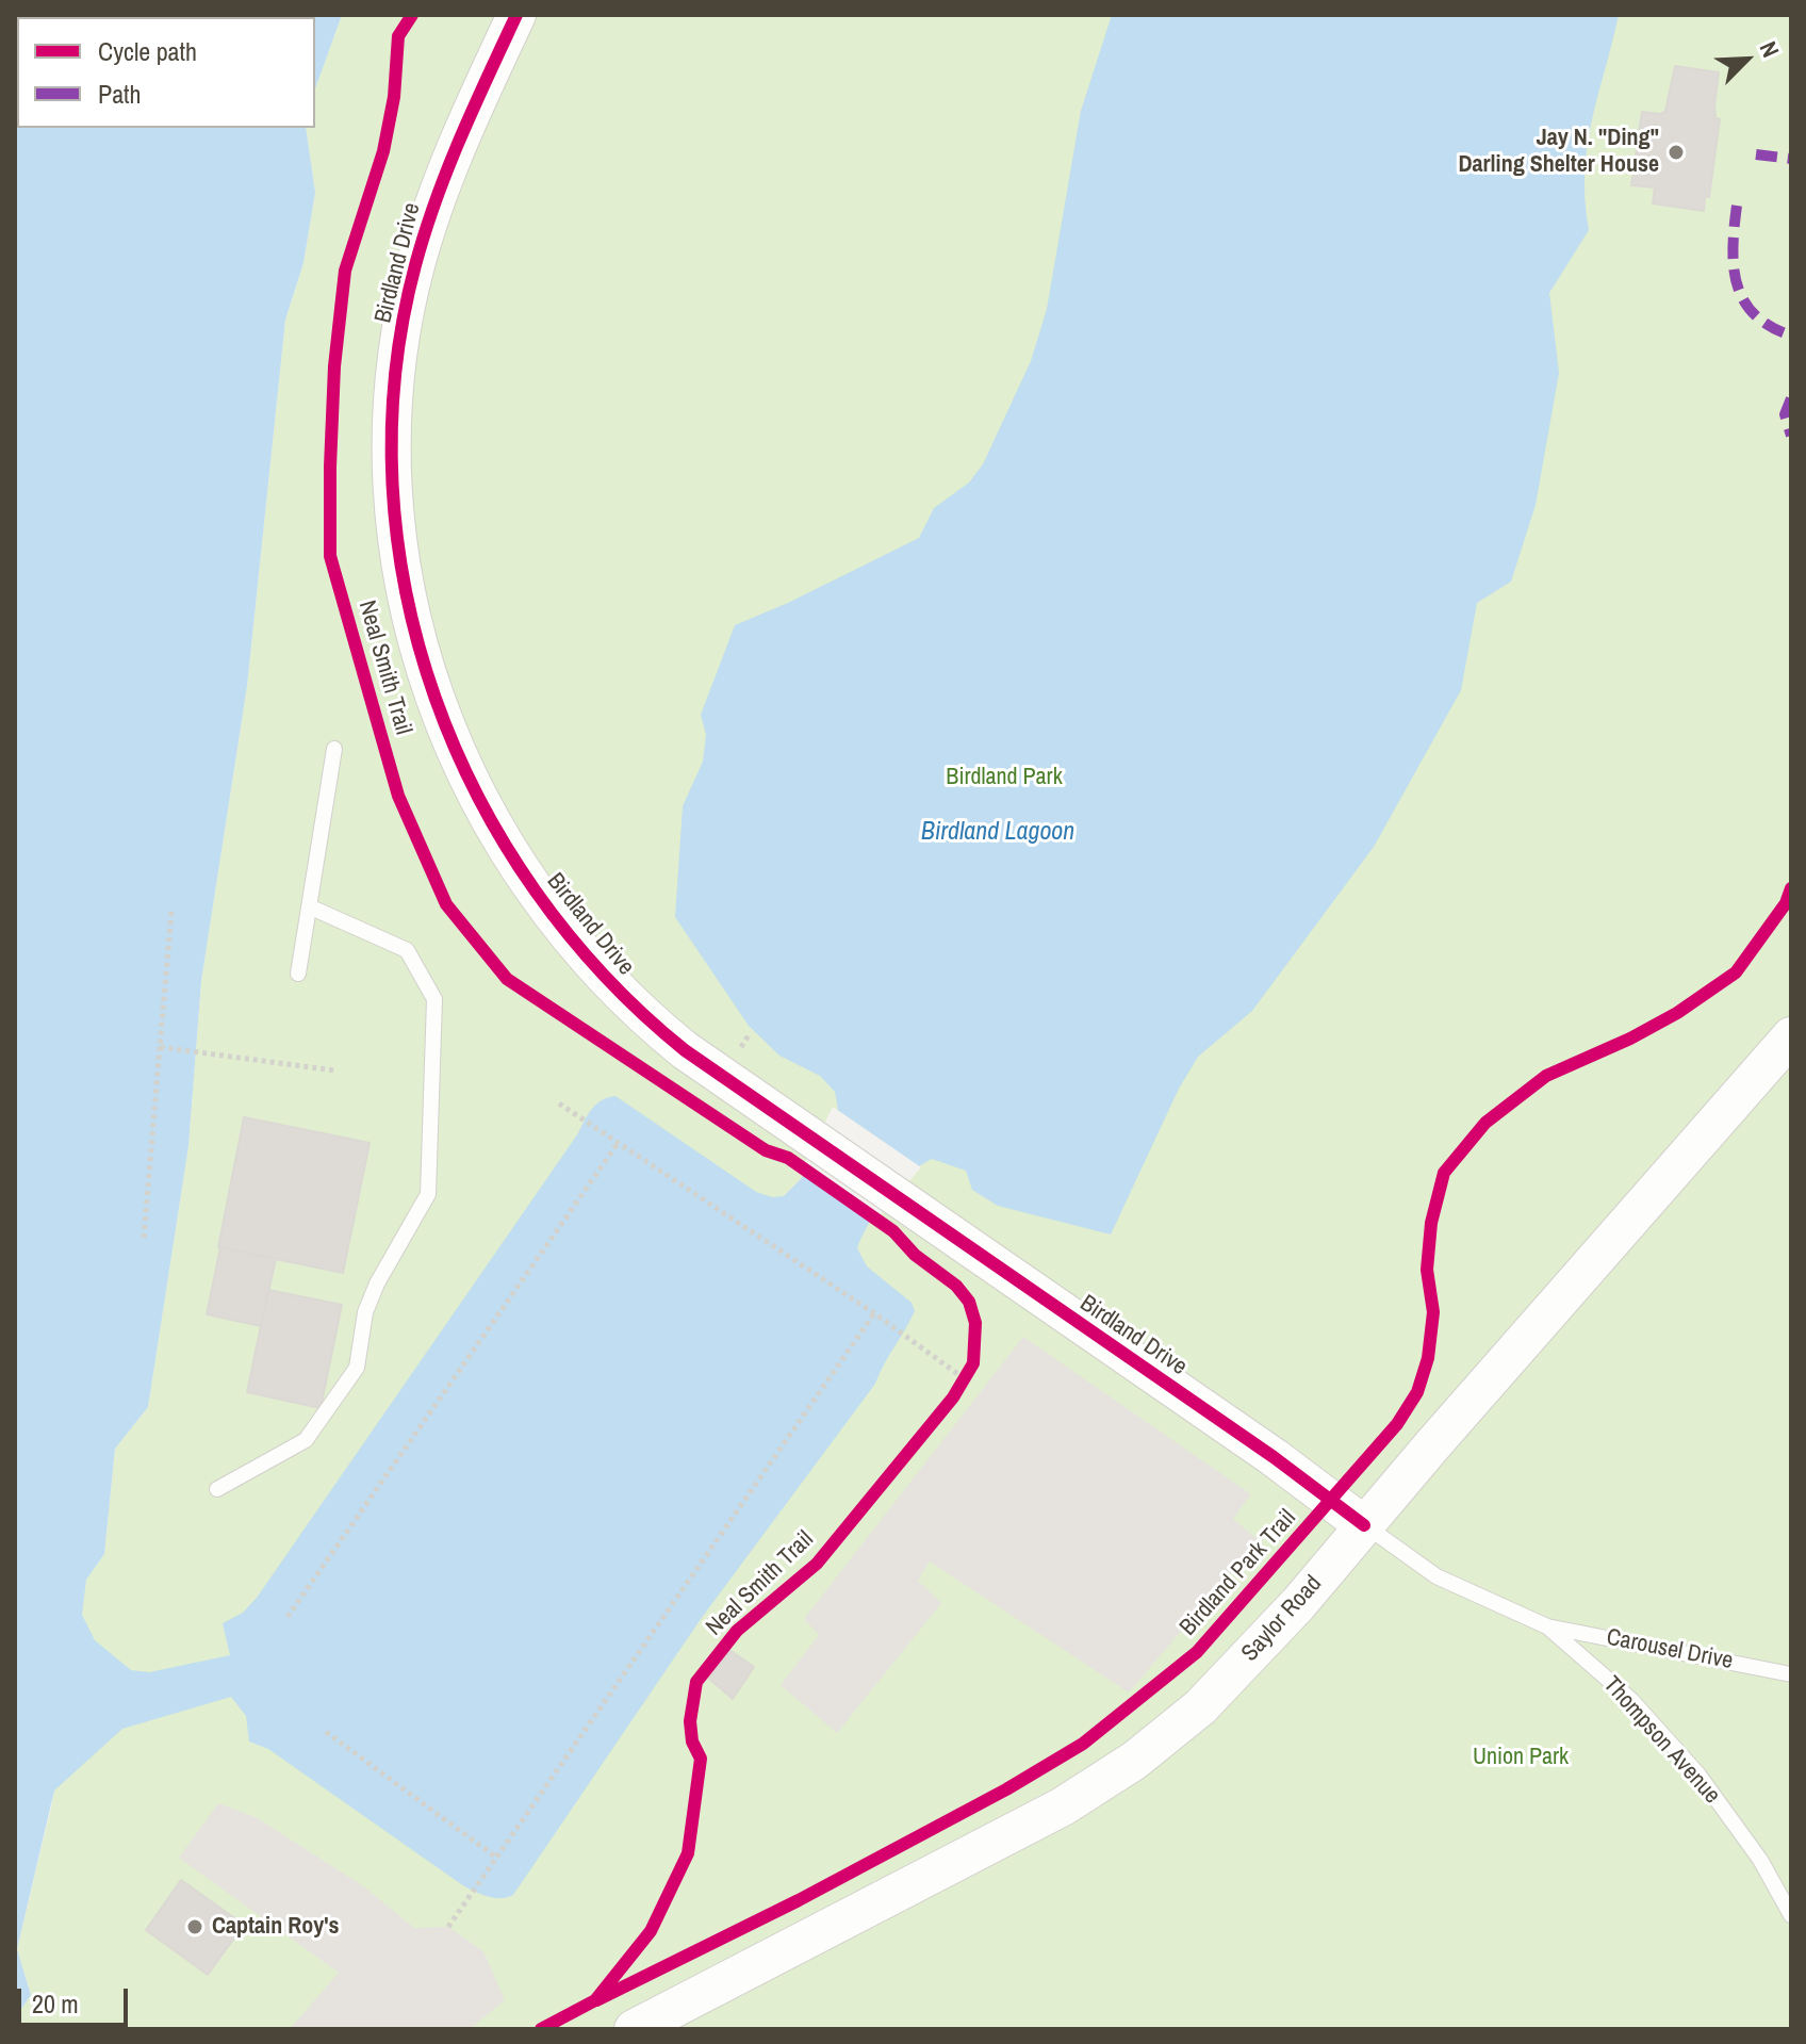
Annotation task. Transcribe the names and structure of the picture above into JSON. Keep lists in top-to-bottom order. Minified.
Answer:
{"streets":{"street":["Birdland Drive","Saylor Road"],"lane":["Carousel Drive","Thompson Avenue"],"cycle path":["Neal Smith Trail","Birdland Park Trail"]},"crossings":[["Birdland Drive","Saylor Road"],["Birdland Drive","Thompson Avenue"],["Saylor Road","Thompson Avenue"],["Carousel Drive","Thompson Avenue"]],"water":["Birdland Lagoon"],"parks":["Birdland Park","Union Park"],"places":["Jay N. \"Ding\" Darling Shelter House","Captain Roy's"],"legend":["Cycle path","Path"],"scale_bar":"20 m","north":"top right"}
